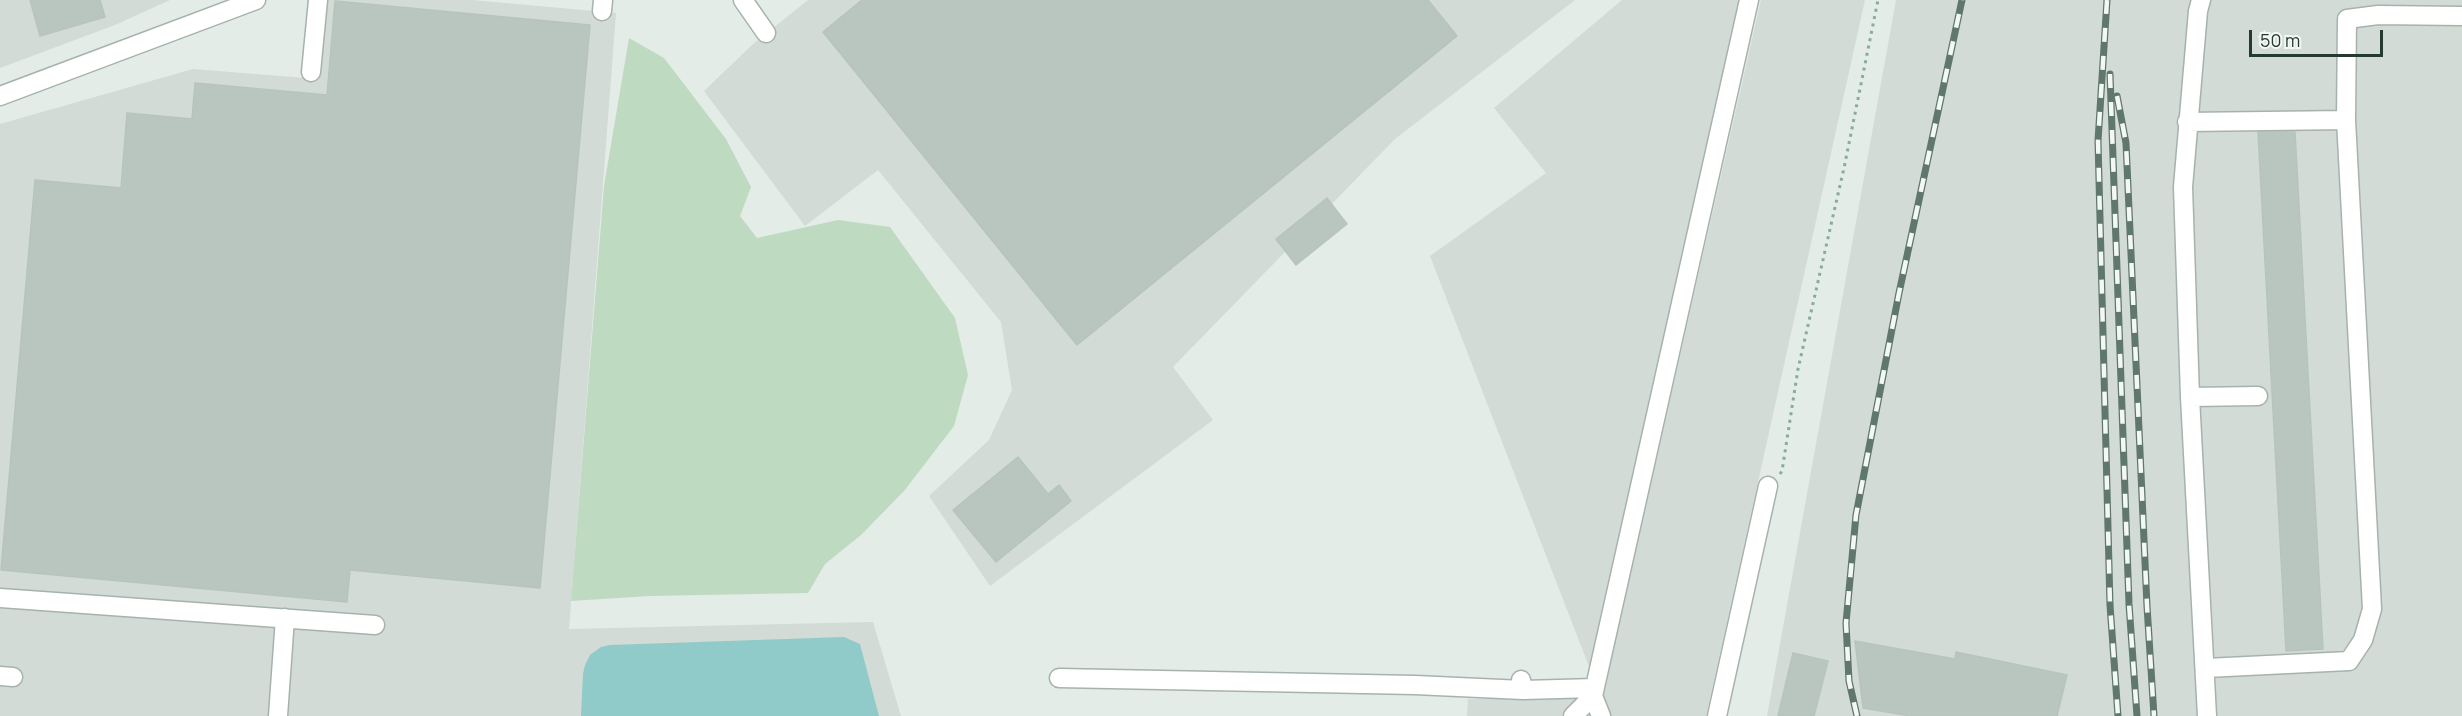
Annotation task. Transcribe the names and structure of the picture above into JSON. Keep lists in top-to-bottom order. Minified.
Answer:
{"scale_bar":"50 m"}
